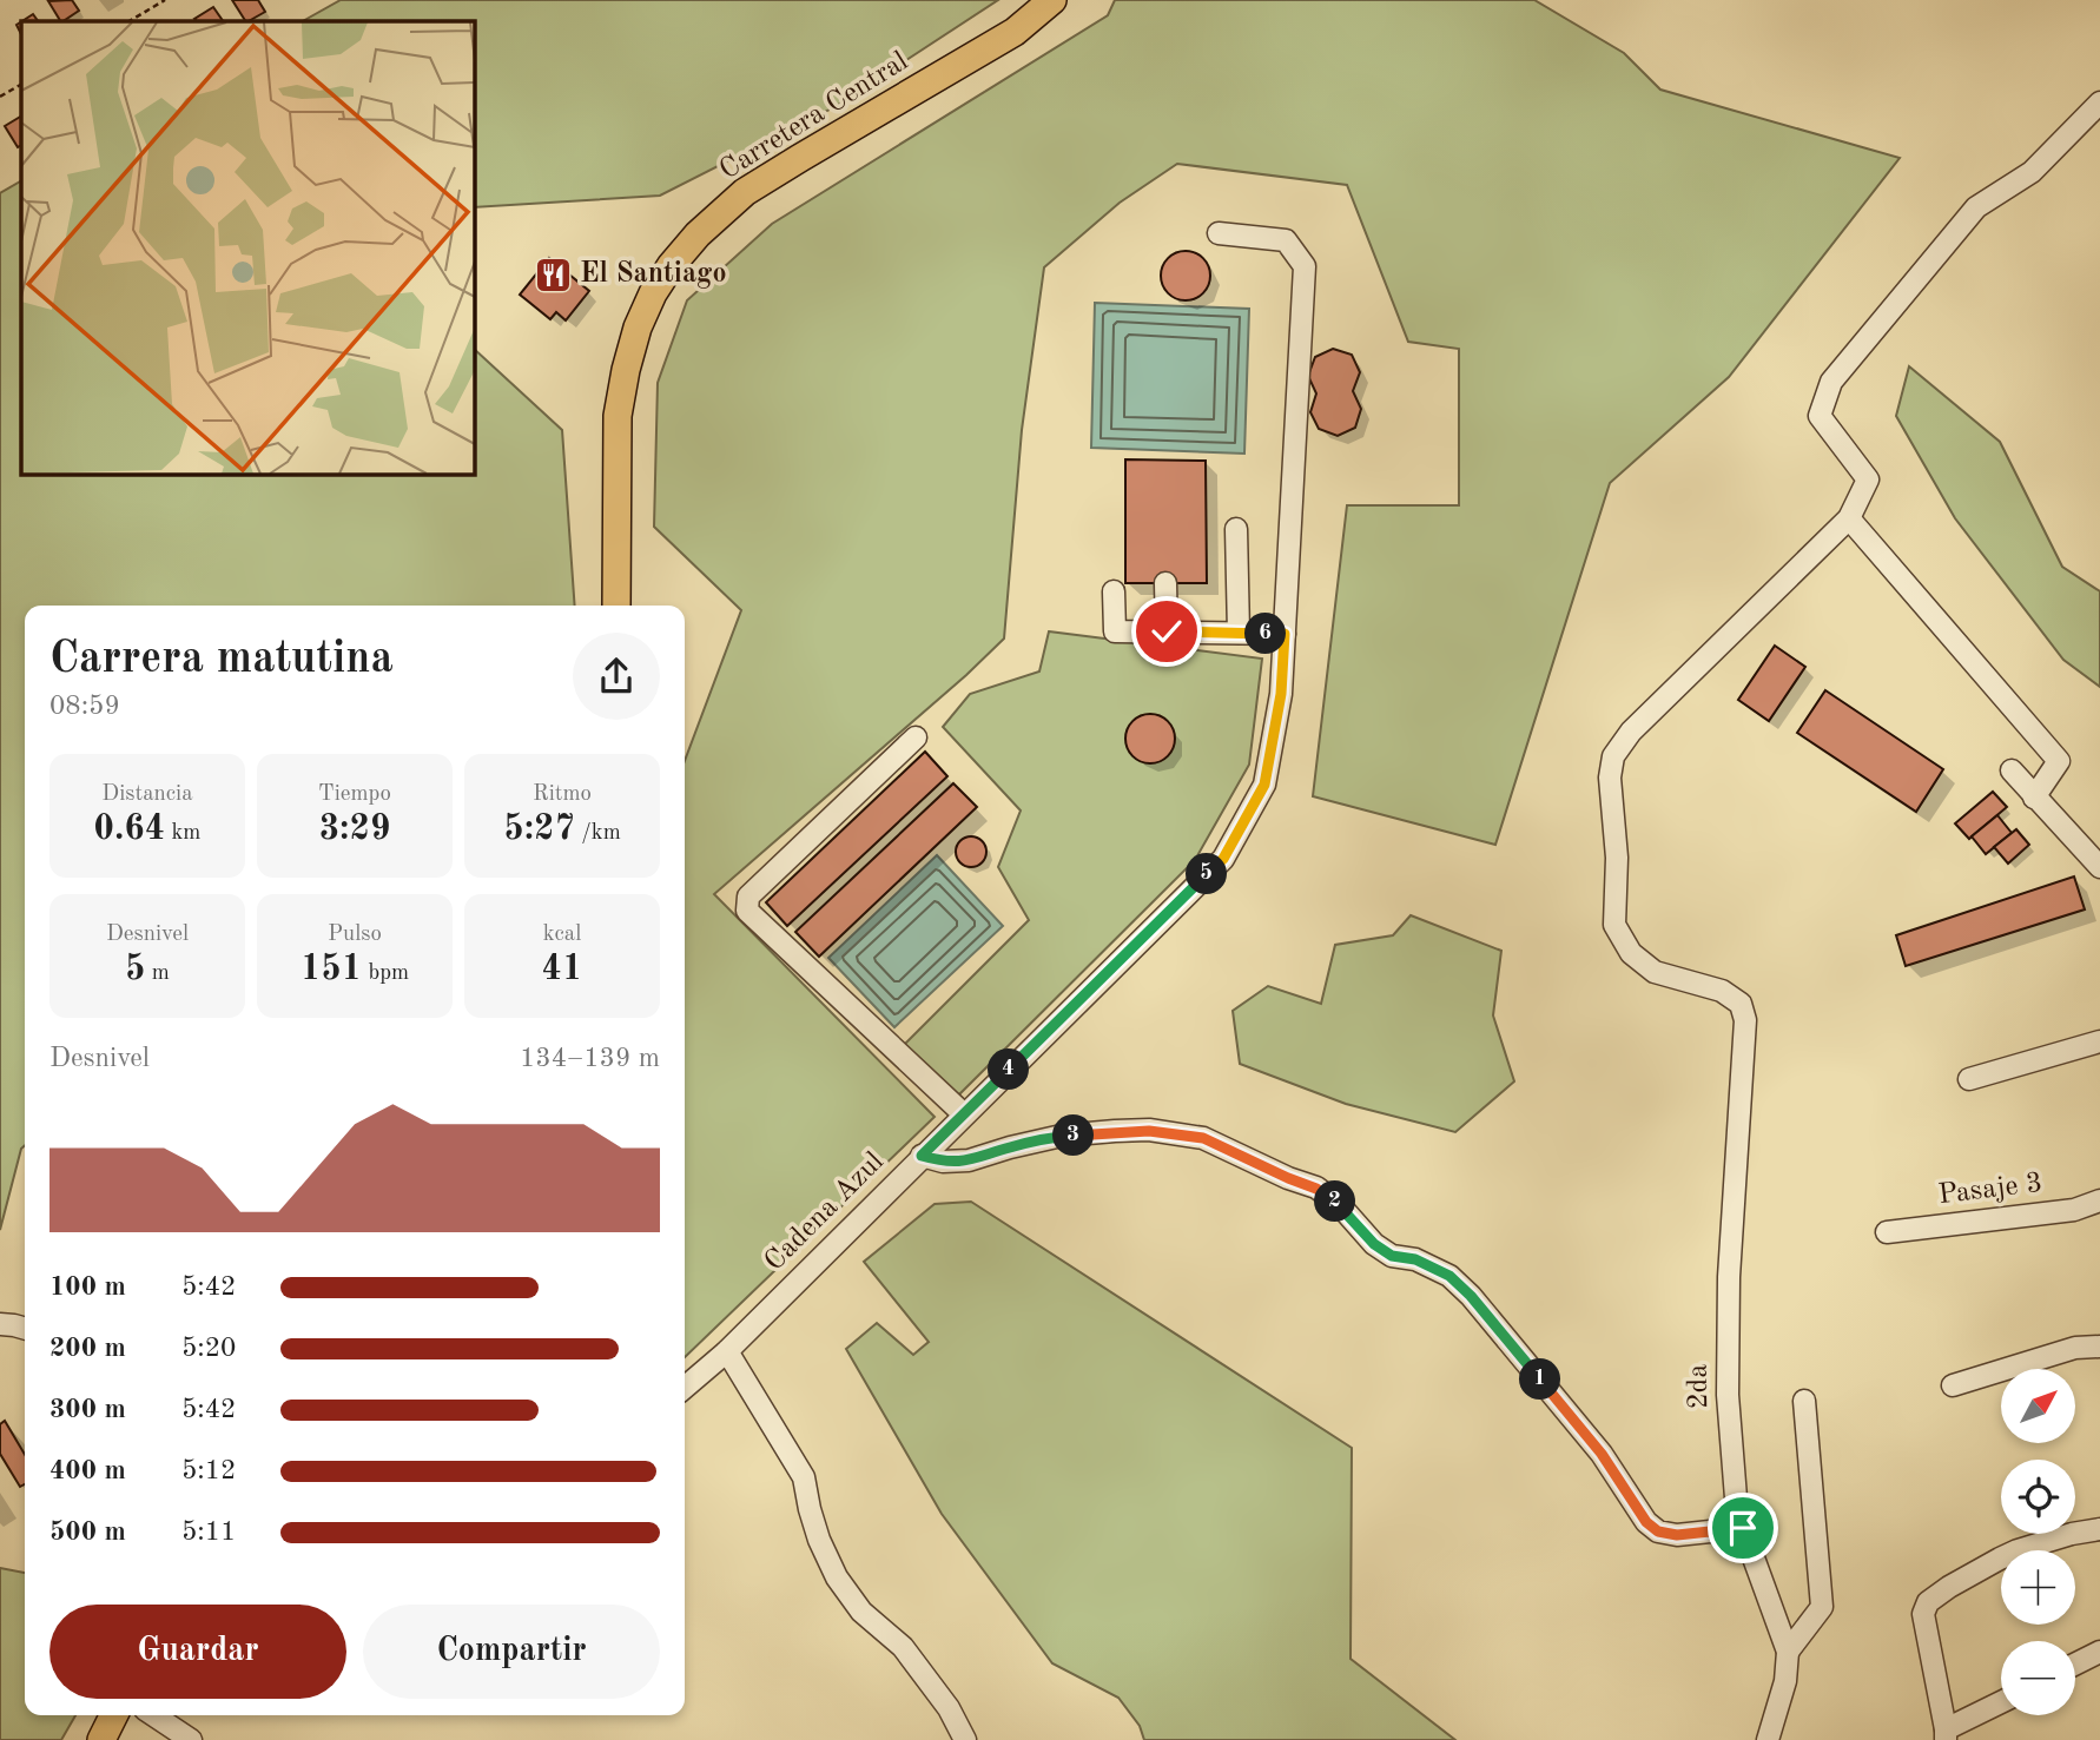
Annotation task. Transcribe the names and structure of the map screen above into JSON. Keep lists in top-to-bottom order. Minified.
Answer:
{"streets":{"main road":["Carretera Central"],"street":["Pasaje 3","Cadena Azul","2da"]},"places":{"restaurant":["El Santiago"]},"north":"top right","page":{"heading":["Carrera matutina","08:59"],"pins":["6","5","4","3","2","1"],"stats":[["Distancia","0.64 km"],["Tiempo","3:29"],["Ritmo","5:27 /km"],["Desnivel","5 m"],["Pulso","151 bpm"],["kcal","41"]],"chart":["Desnivel","134–139 m"],"list":[{"name":"100 m","note":"5:42"},{"name":"200 m","note":"5:20"},{"name":"300 m","note":"5:42"},{"name":"400 m","note":"5:12"},{"name":"500 m","note":"5:11"}],"map_buttons":["+","−"],"buttons":["Guardar","Compartir"]}}
